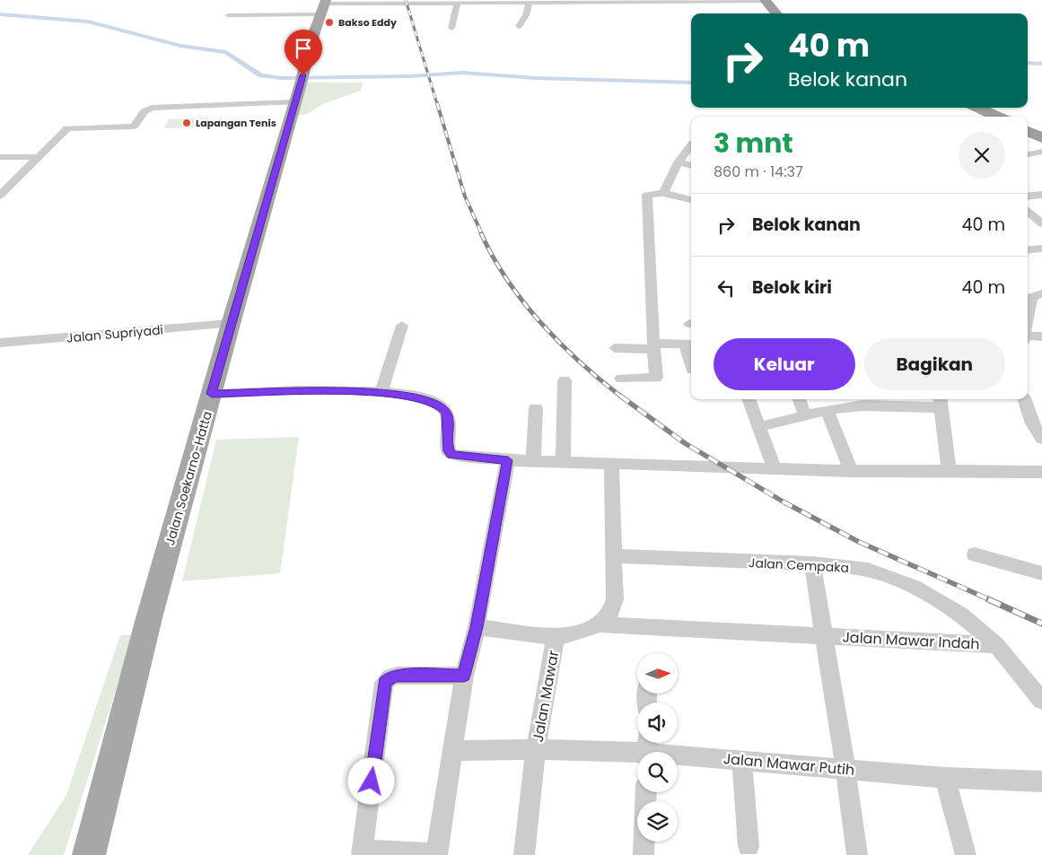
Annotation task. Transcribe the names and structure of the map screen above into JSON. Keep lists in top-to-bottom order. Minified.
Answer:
{"streets":{"main road":["Jalan Soekarno-Hatta"],"street":["Jalan Supriyadi","Jalan Cempaka","Jalan Mawar Indah","Jalan Mawar","Jalan Mawar Putih"]},"crossings":[["Jalan Supriyadi","Jalan Soekarno-Hatta"],["Jalan Cempaka","Jalan Mawar Indah"],["Jalan Mawar Indah","Jalan Mawar"],["Jalan Mawar","Jalan Mawar Putih"]],"places":["Bakso Eddy","Lapangan Tenis"],"north":"right","page":{"turn":["40 m","Belok kanan"],"heading":["3 mnt","860 m · 14:37"],"list":[{"name":"Belok kanan","value":"40 m"},{"name":"Belok kiri","value":"40 m"}],"buttons":["Keluar","Bagikan"]}}
